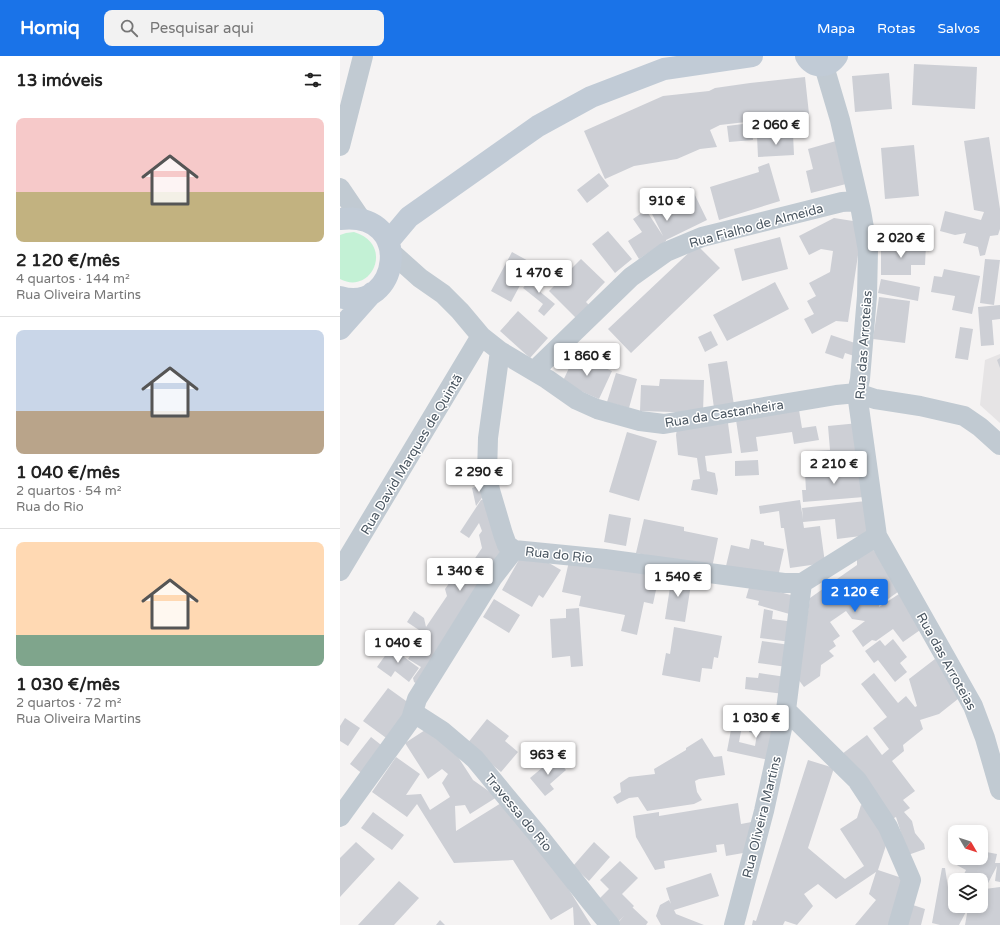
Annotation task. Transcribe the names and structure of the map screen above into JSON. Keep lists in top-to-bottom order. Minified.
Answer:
{"streets":{"street":["Rua Fialho de Almeida","Rua das Arroteias","Rua da Castanheira","Rua David Marques de Quintã","Rua do Rio","Travessa do Rio","Rua Oliveira Martins"]},"crossings":[["Rua Fialho de Almeida","Rua das Arroteias"],["Rua Fialho de Almeida","Rua da Castanheira"],["Rua das Arroteias","Rua da Castanheira"],["Rua da Castanheira","Rua David Marques de Quintã"],["Rua do Rio","Travessa do Rio"],["Rua do Rio","Rua Oliveira Martins"]],"north":"bottom right","page":{"header":"Homiq","search":"Pesquisar aqui","nav":["Mapa","Rotas","Salvos"],"heading":"13 imóveis","list":[{"name":"2 120 €/mês","note":"4 quartos · 144 m² · Rua Oliveira Martins"},{"name":"1 040 €/mês","note":"2 quartos · 54 m² · Rua do Rio"},{"name":"1 030 €/mês","note":"2 quartos · 72 m² · Rua Oliveira Martins"}],"price":["2 060 €","910 €","2 020 €","1 470 €","1 860 €","2 210 €","2 290 €","1 340 €","1 540 €","2 120 €","1 040 €","1 030 €","963 €"]}}
